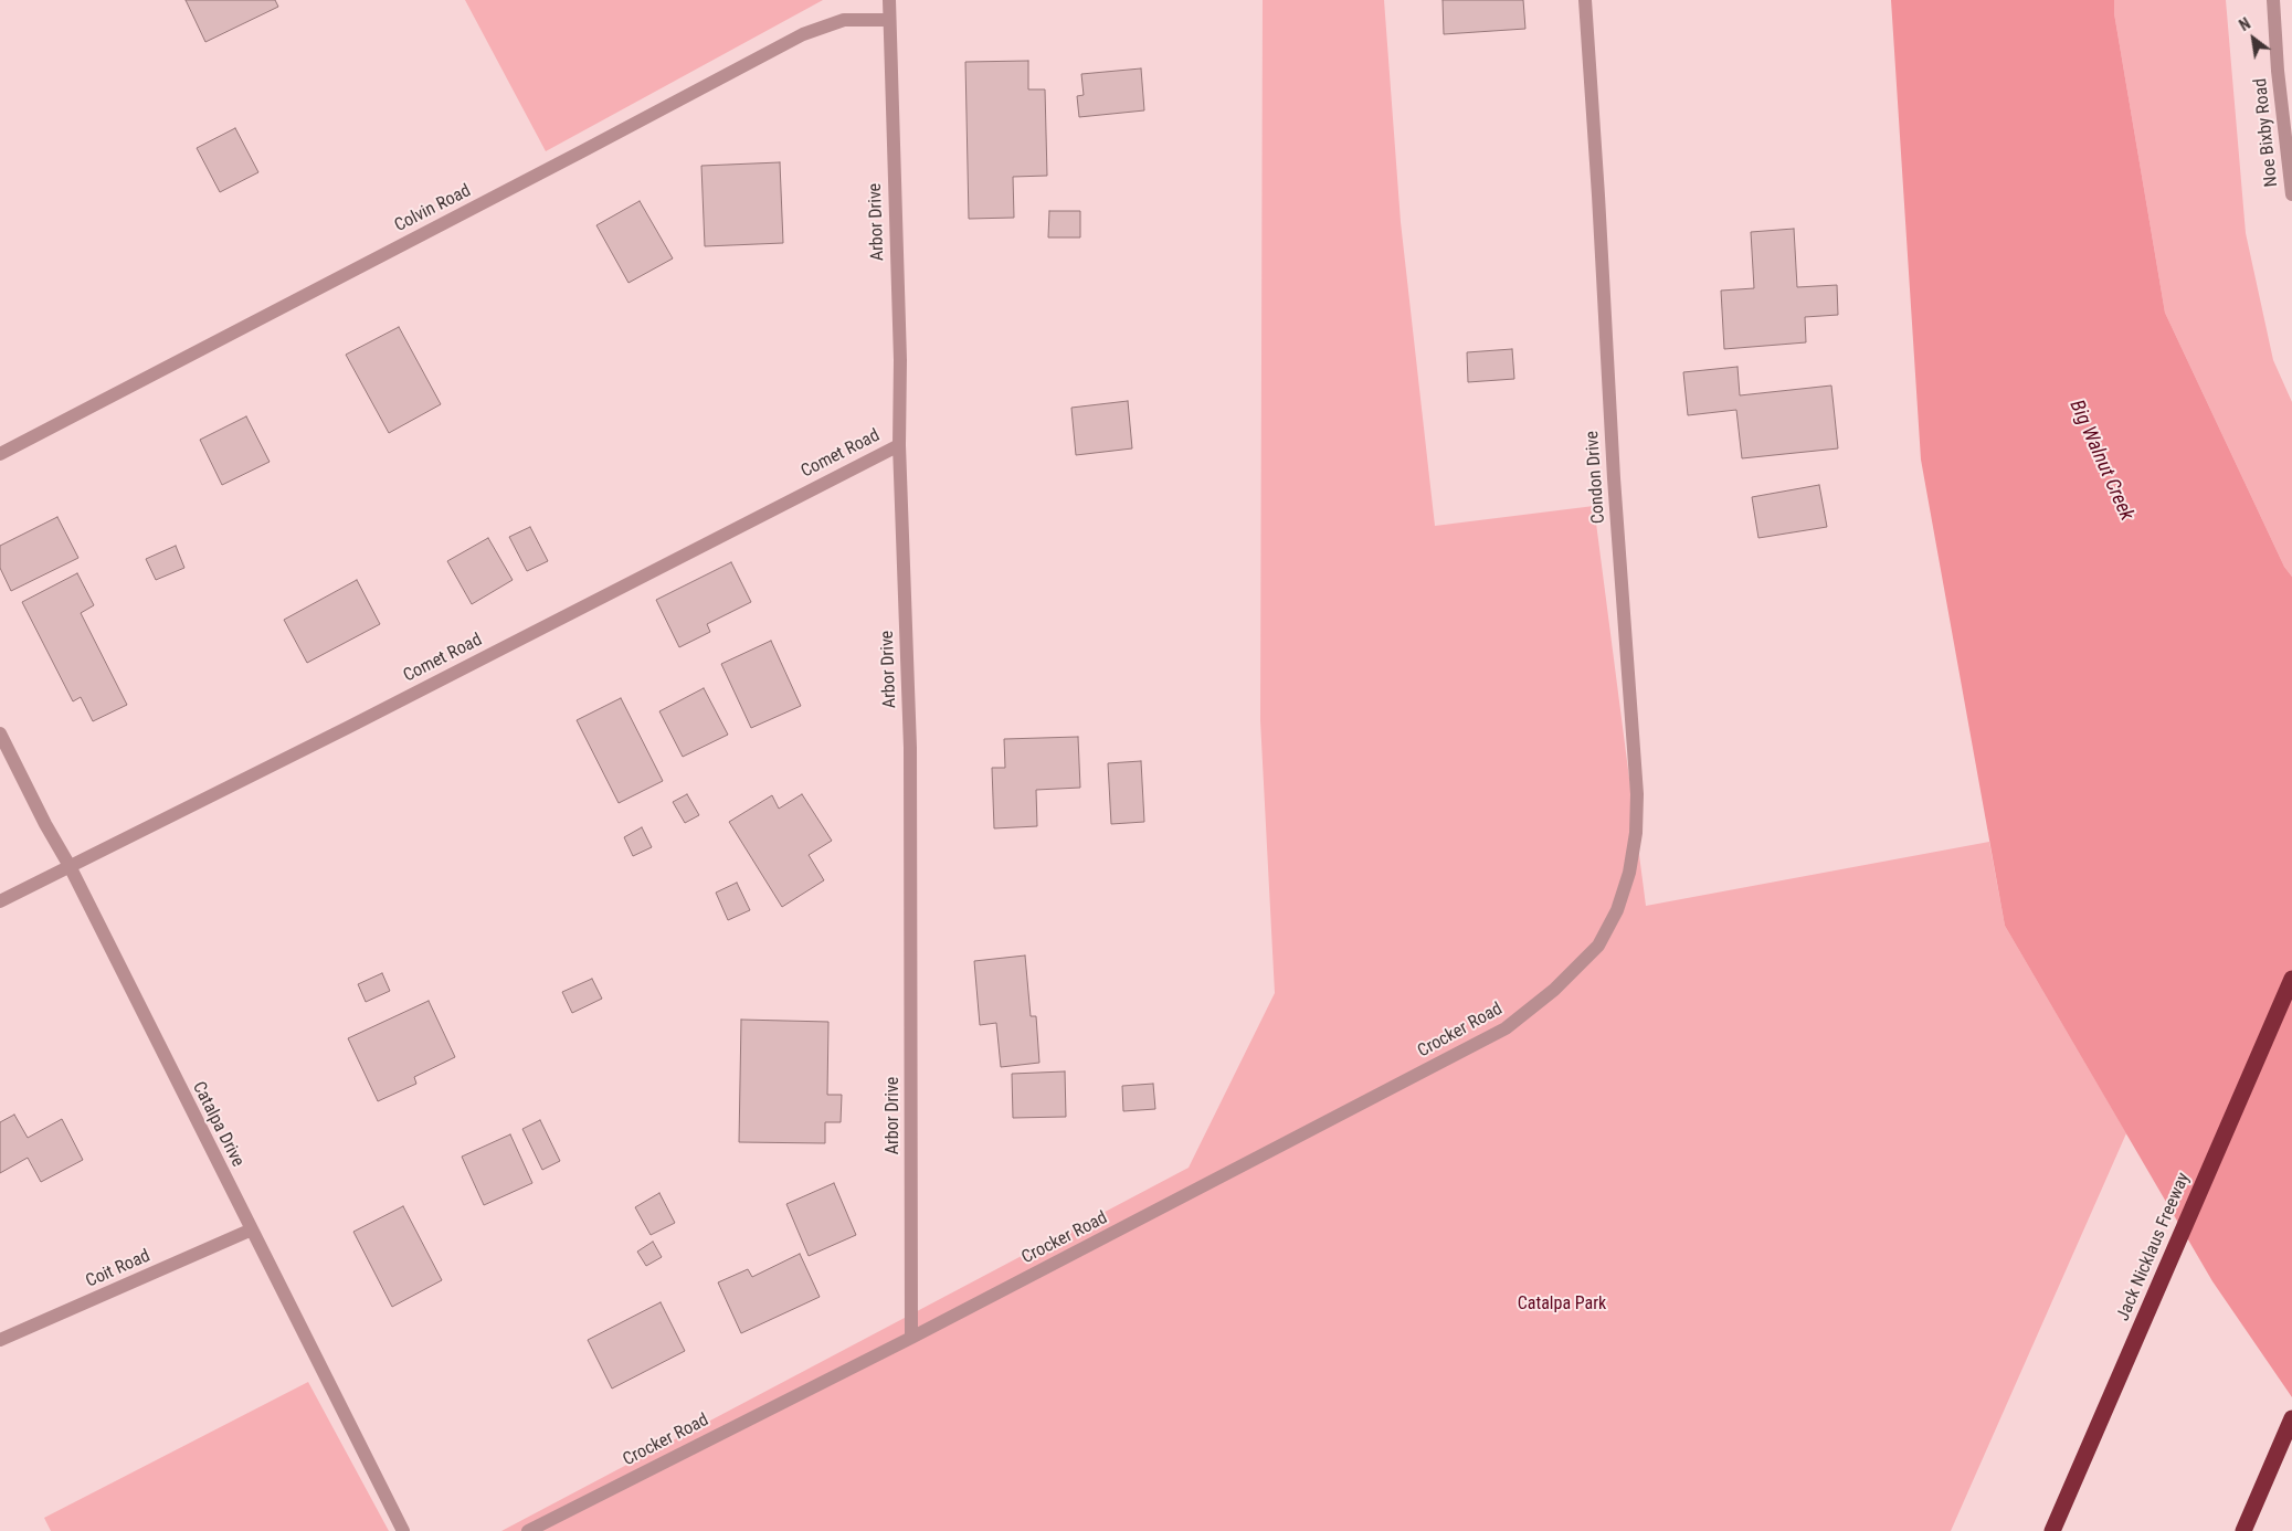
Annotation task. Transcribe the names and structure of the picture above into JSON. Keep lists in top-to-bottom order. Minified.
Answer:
{"streets":{"highway":["Jack Nicklaus Freeway"],"street":["Noe Bixby Road","Colvin Road","Arbor Drive","Comet Road","Condon Drive","Crocker Road","Catalpa Drive","Coit Road"]},"crossings":[["Colvin Road","Arbor Drive"],["Arbor Drive","Comet Road"],["Arbor Drive","Crocker Road"],["Comet Road","Catalpa Drive"],["Condon Drive","Crocker Road"],["Catalpa Drive","Coit Road"]],"water":["Big Walnut Creek"],"parks":["Catalpa Park"],"north":"top left"}
